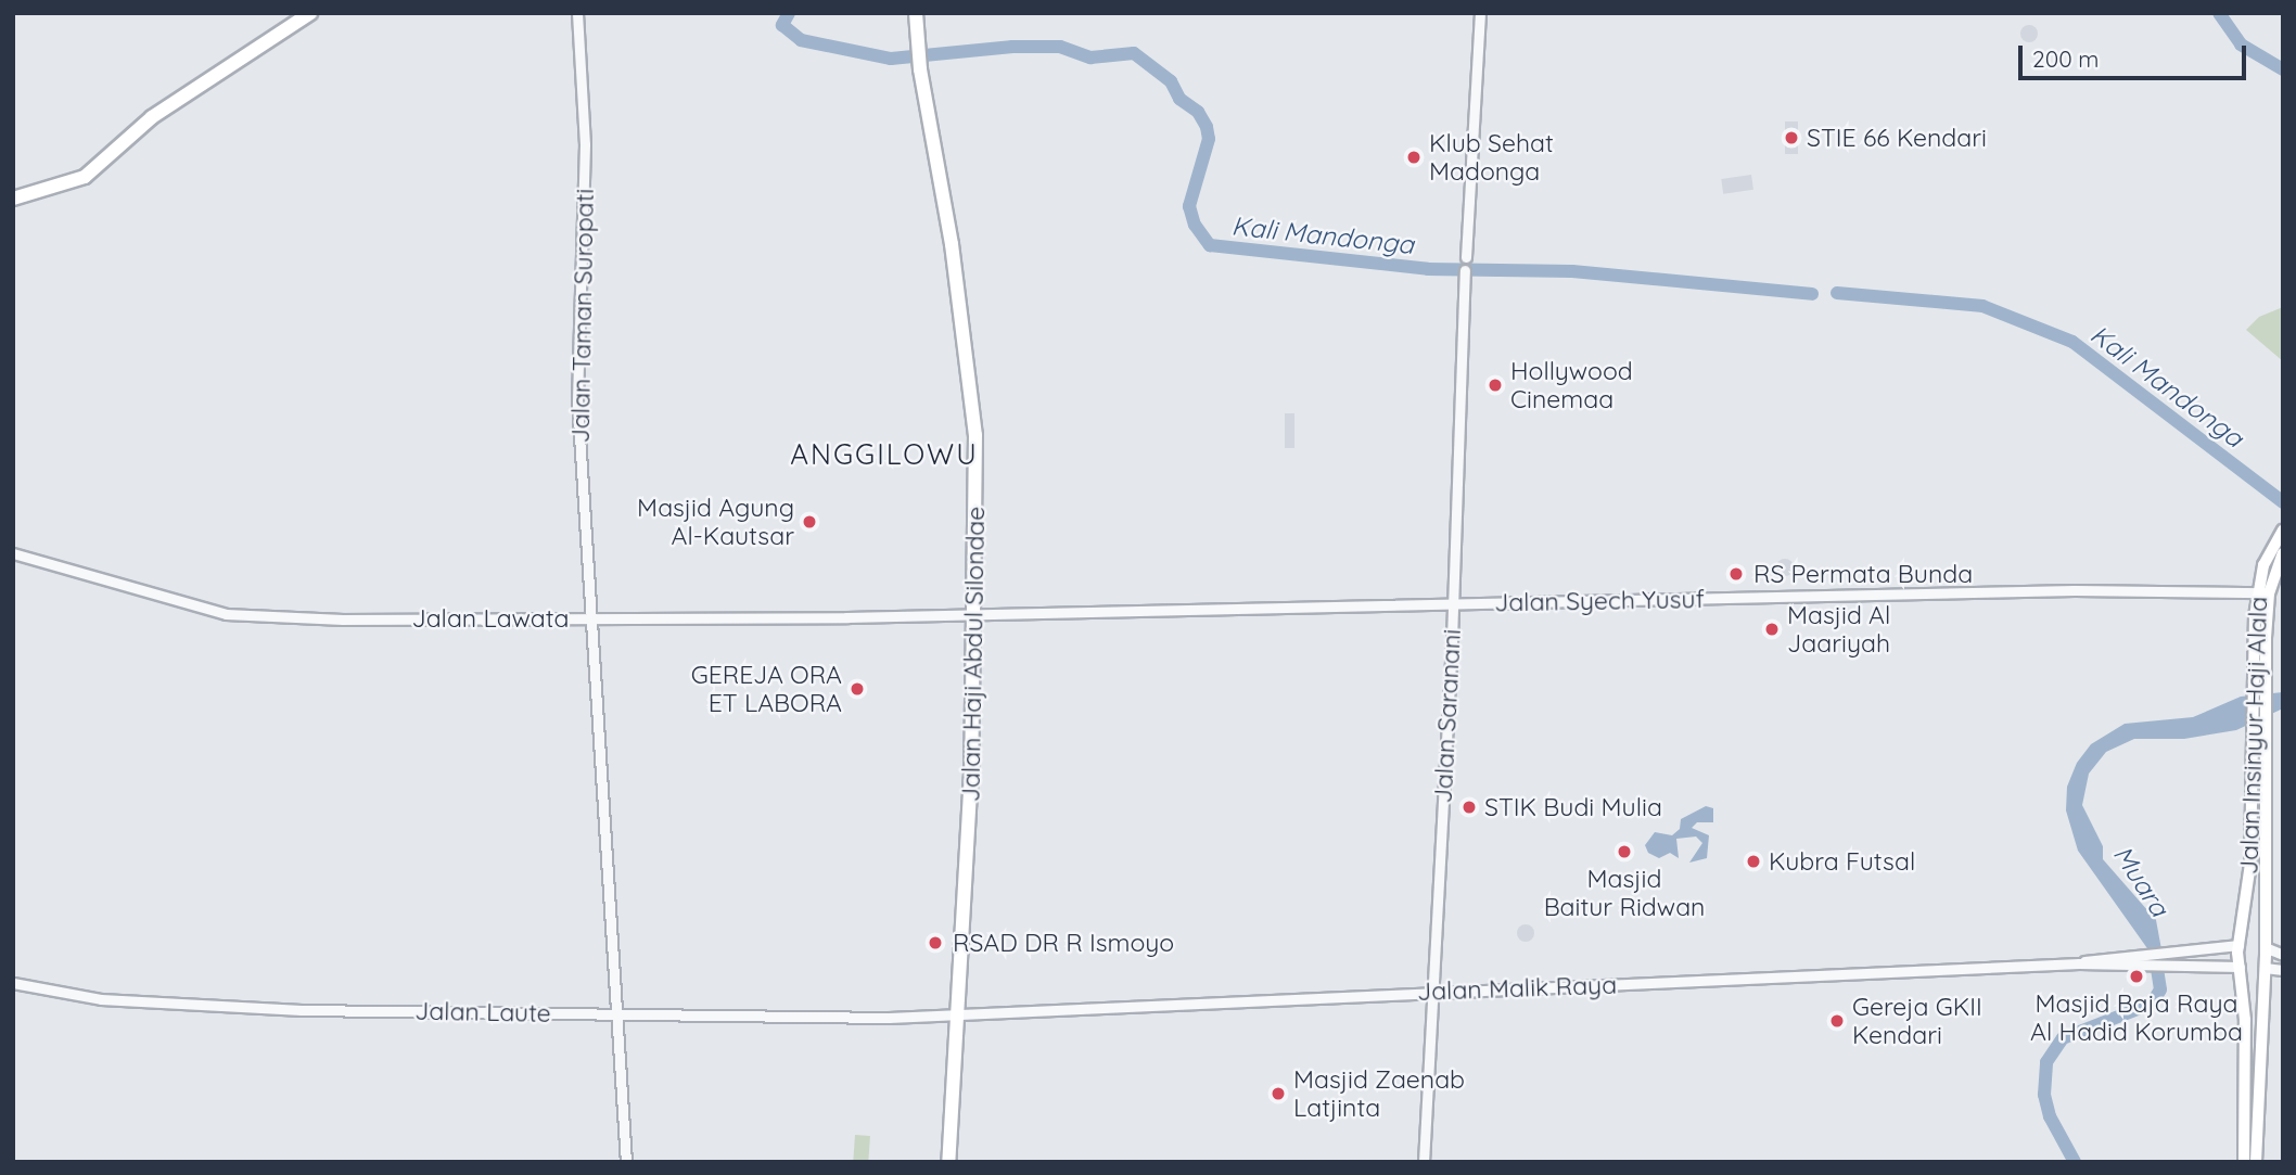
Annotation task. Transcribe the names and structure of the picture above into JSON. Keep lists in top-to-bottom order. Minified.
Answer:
{"streets":{"highway":["Jalan Haji Abdul Silondae"],"main road":["Jalan Insinyur Haji Alala"],"street":["Jalan Taman Suropati","Jalan Syech Yusuf","Jalan Lawata","Jalan Saranani","Jalan Malik Raya","Jalan Laute"]},"crossings":[["Jalan Taman Suropati","Jalan Lawata"],["Jalan Taman Suropati","Jalan Laute"],["Jalan Syech Yusuf","Jalan Lawata"],["Jalan Syech Yusuf","Jalan Haji Abdul Silondae"],["Jalan Syech Yusuf","Jalan Saranani"],["Jalan Syech Yusuf","Jalan Insinyur Haji Alala"],["Jalan Lawata","Jalan Haji Abdul Silondae"],["Jalan Haji Abdul Silondae","Jalan Malik Raya"],["Jalan Haji Abdul Silondae","Jalan Laute"],["Jalan Saranani","Jalan Malik Raya"],["Jalan Malik Raya","Jalan Laute"]],"districts":["ANGGILOWU"],"water":["Kali Mandonga","Muara"],"places":["STIE 66 Kendari","Klub Sehat Madonga","Hollywood Cinemaa","Masjid Agung Al-Kautsar","RS Permata Bunda","Masjid Al Jaariyah","GEREJA ORA ET LABORA","STIK Budi Mulia","Masjid Baitur Ridwan","Kubra Futsal","RSAD DR R Ismoyo","Masjid Baja Raya Al Hadid Korumba","Gereja GKII Kendari","Masjid Zaenab Latjinta"],"scale_bar":"200 m"}
